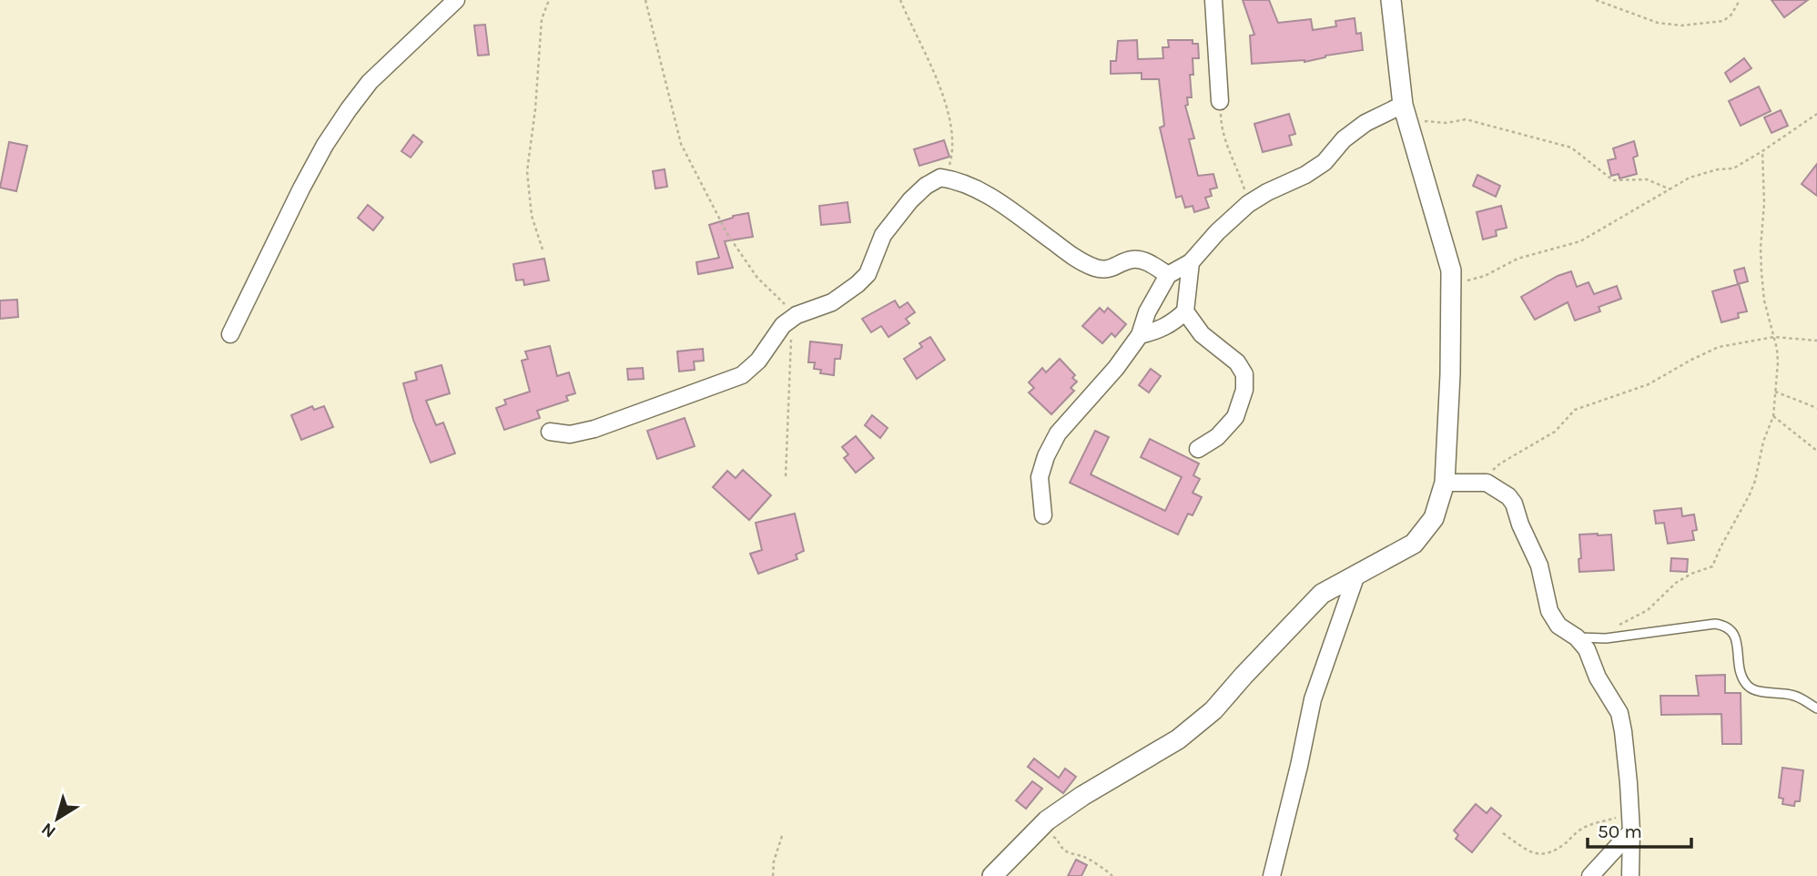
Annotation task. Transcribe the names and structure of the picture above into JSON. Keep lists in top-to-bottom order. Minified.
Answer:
{"scale_bar":"50 m","north":"bottom left"}
